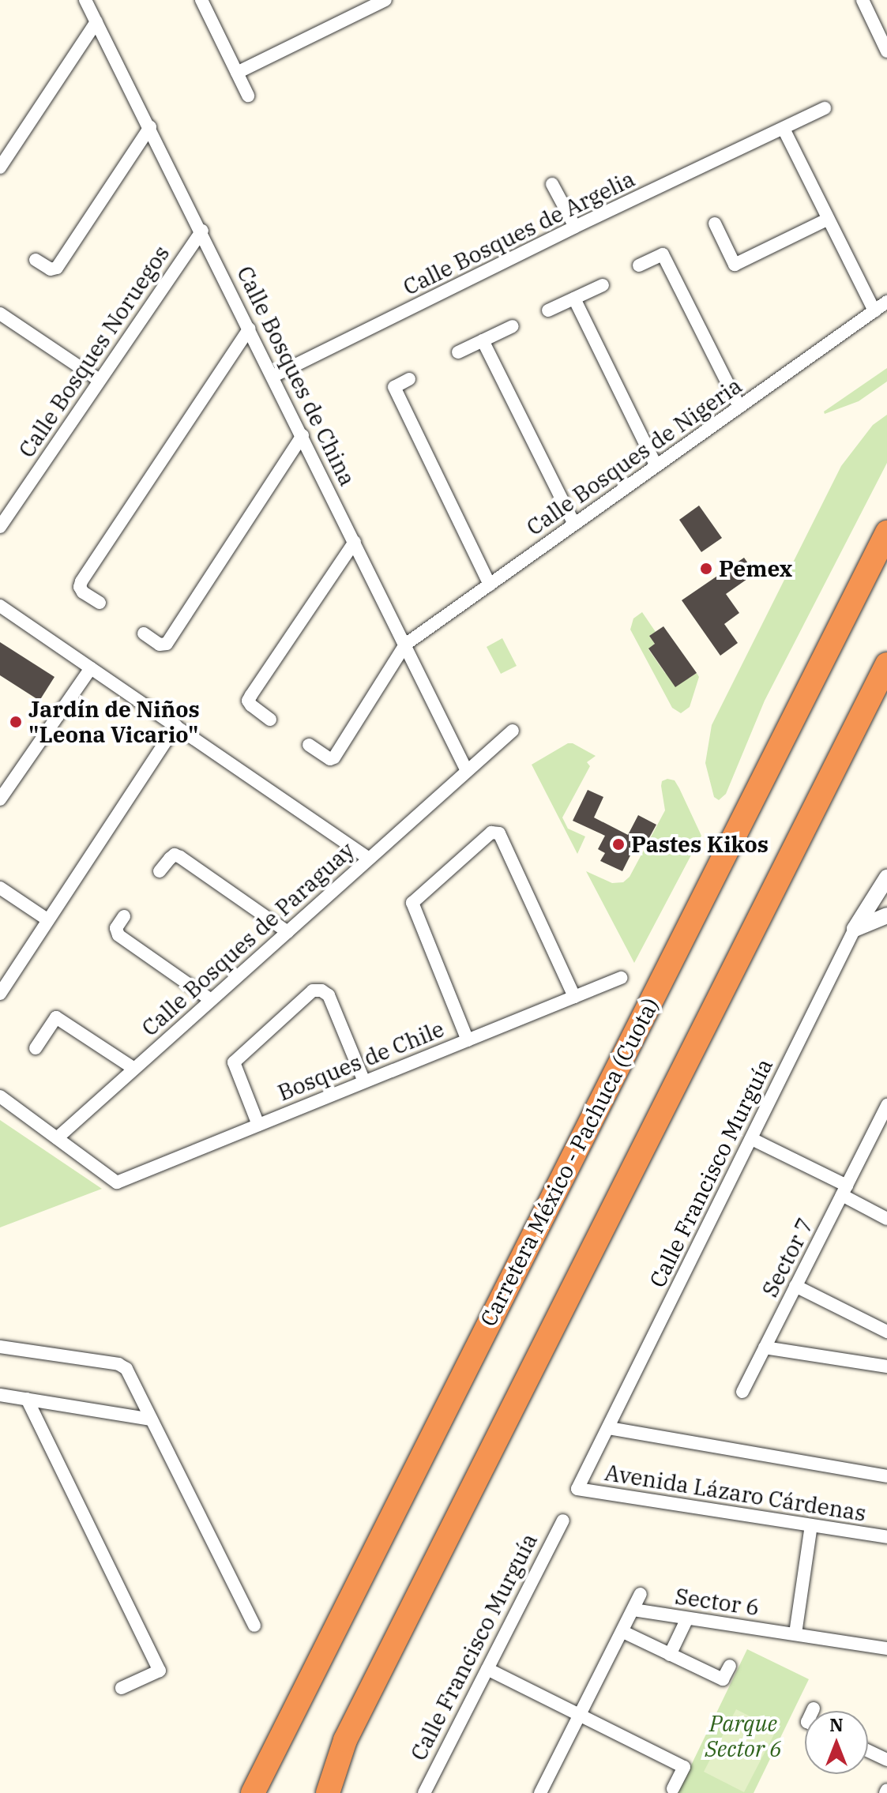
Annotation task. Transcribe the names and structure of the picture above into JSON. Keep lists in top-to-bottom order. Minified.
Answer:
{"streets":{"highway":["Carretera México - Pachuca (Cuota)"],"street":["Calle Bosques de Argelia","Calle Bosques Noruegos","Calle Bosques de China","Calle Bosques de Nigeria","Calle Bosques de Paraguay","Bosques de Chile","Calle Francisco Murguía","Sector 7","Avenida Lázaro Cárdenas","Sector 6"]},"crossings":[["Calle Bosques de Argelia","Calle Bosques de China"],["Calle Bosques Noruegos","Calle Bosques de China"],["Calle Bosques de China","Calle Bosques de Nigeria"],["Calle Bosques de China","Calle Bosques de Paraguay"],["Calle Bosques de Paraguay","Bosques de Chile"],["Calle Francisco Murguía","Avenida Lázaro Cárdenas"]],"parks":["Parque Sector 6"],"places":["Pemex","Jardín de Niños \"Leona Vicario\"","Pastes Kikos"],"north":"top"}
